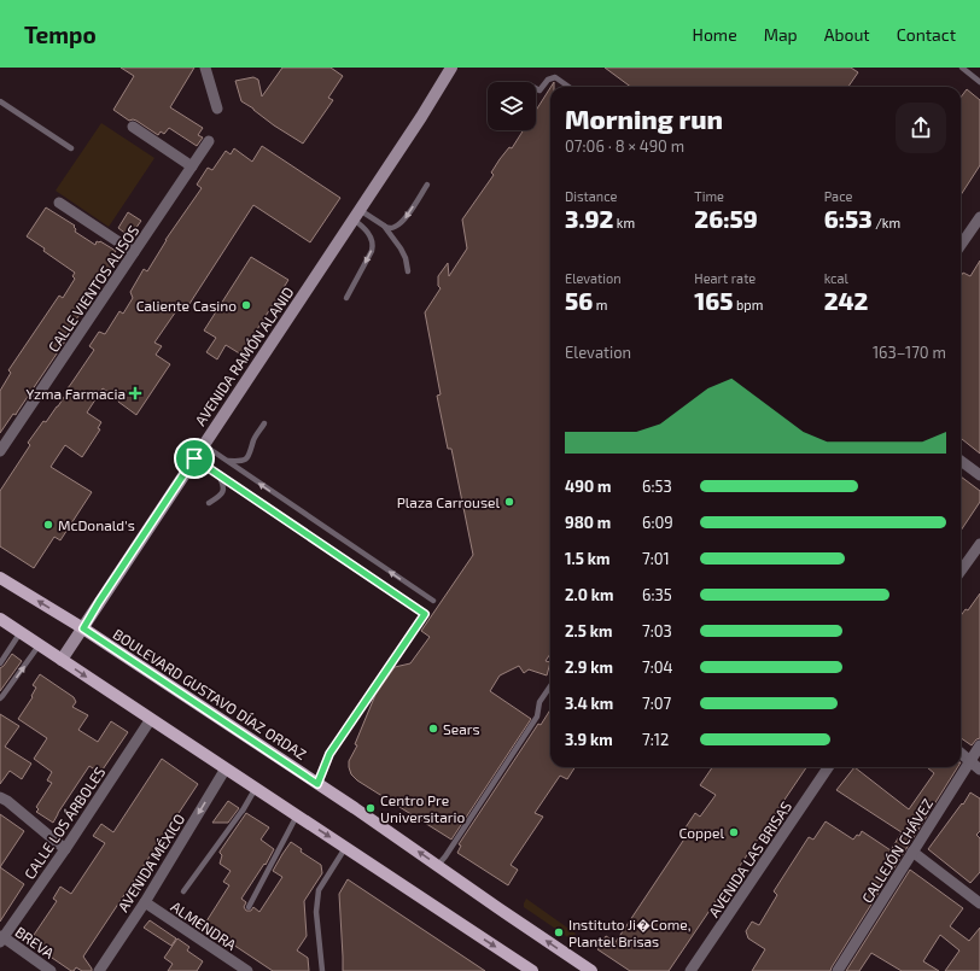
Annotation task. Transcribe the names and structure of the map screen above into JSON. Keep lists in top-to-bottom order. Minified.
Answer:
{"streets":{"main road":["BOULEVARD GUSTAVO DÍAZ ORDAZ"],"street":["CALLE VIENTOS ALISOS","AVENIDA RAMÓN ALANID","CALLE LOS ÁRBOLES","CALLEJÓN CHÁVEZ","AVENIDA LAS BRISAS","AVENIDA MÉXICO","ALMENDRA","BREVA"]},"crossings":[["AVENIDA RAMÓN ALANID","BOULEVARD GUSTAVO DÍAZ ORDAZ"],["CALLE LOS ÁRBOLES","BREVA"],["AVENIDA MÉXICO","ALMENDRA"]],"one_way":["AVENIDA MÉXICO"],"places":{"other":["Caliente Casino","Plaza Carrousel","McDonald's","Sears","Centro Pre Universitario","Coppel","Instituto Ji�Come, Plantel Brisas"],"health":["Yzma Farmacia"]},"page":{"header":"Tempo","nav":["Home","Map","About","Contact"],"heading":["Morning run","07:06 · 8 × 490 m"],"stats":[["Distance","3.92 km"],["Time","26:59"],["Pace","6:53 /km"],["Elevation","56 m"],["Heart rate","165 bpm"],["kcal","242"]],"chart":["Elevation","163–170 m"],"list":[{"name":"490 m","note":"6:53"},{"name":"980 m","note":"6:09"},{"name":"1.5 km","note":"7:01"},{"name":"2.0 km","note":"6:35"},{"name":"2.5 km","note":"7:03"},{"name":"2.9 km","note":"7:04"},{"name":"3.4 km","note":"7:07"},{"name":"3.9 km","note":"7:12"}]}}
